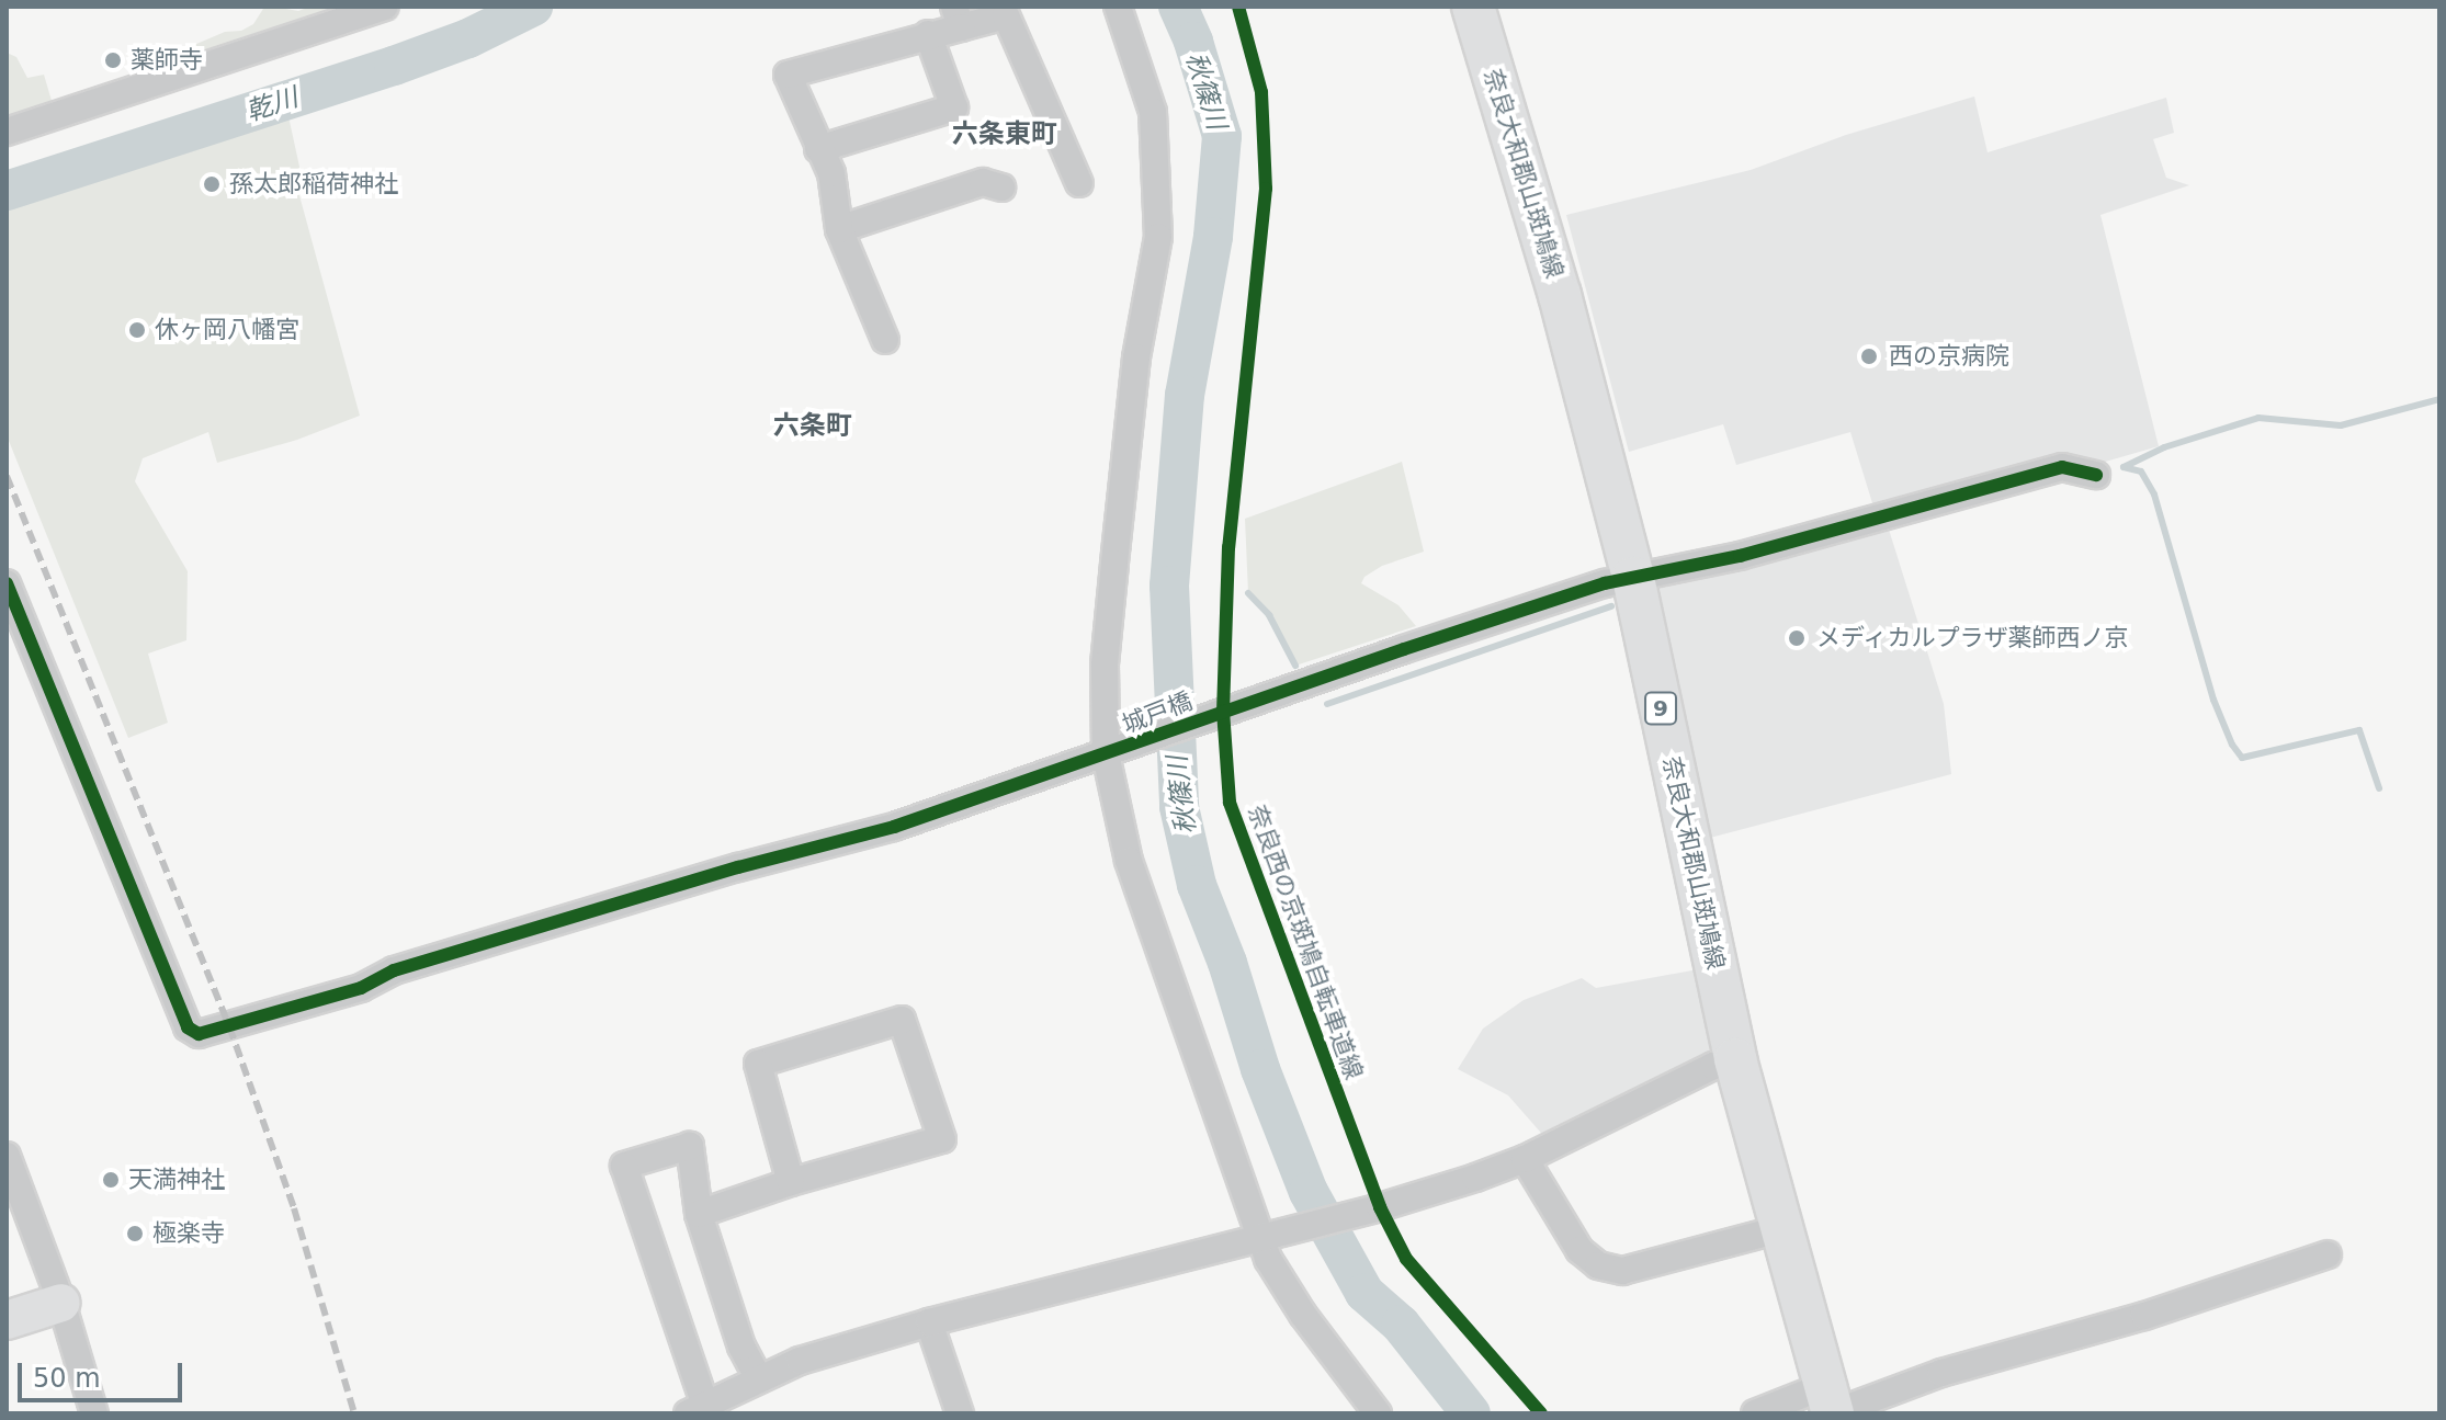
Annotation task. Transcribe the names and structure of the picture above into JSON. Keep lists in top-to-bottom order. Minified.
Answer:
{"streets":{"main road":["奈良大和郡山斑鳩線","9"],"street":["城戸橋"],"cycle path":["奈良西の京斑鳩自転車道線"]},"crossings":[["奈良大和郡山斑鳩線","城戸橋"]],"districts":["六条東町","六条町"],"water":["秋篠川","乾川"],"places":["薬師寺","孫太郎稲荷神社","休ヶ岡八幡宮","西の京病院","メディカルプラザ薬師西ノ京","天満神社","極楽寺"],"scale_bar":"50 m"}
